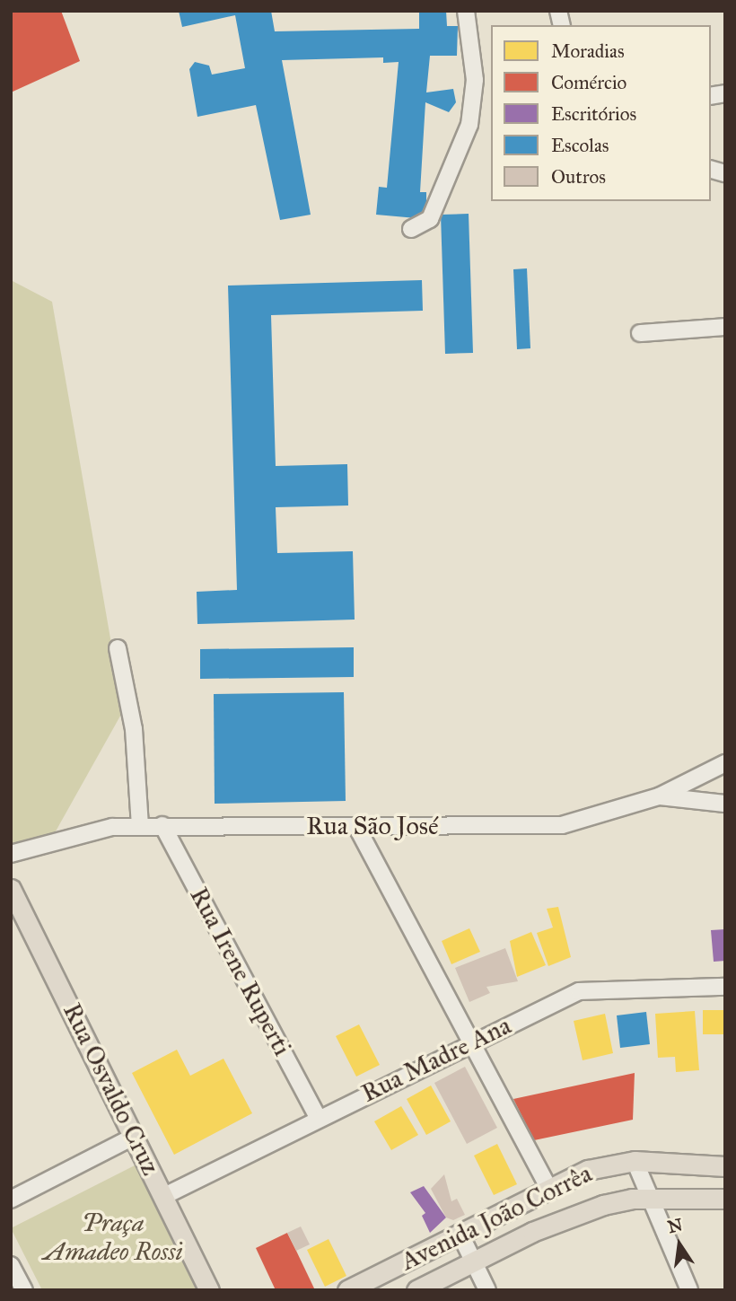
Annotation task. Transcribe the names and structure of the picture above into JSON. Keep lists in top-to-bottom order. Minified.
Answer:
{"streets":{"main road":["Rua Osvaldo Cruz","Avenida João Corrêa"],"street":["Rua São José","Rua Irene Ruperti","Rua Madre Ana"]},"crossings":[["Rua São José","Rua Irene Ruperti"],["Rua Irene Ruperti","Rua Madre Ana"],["Rua Madre Ana","Rua Osvaldo Cruz"]],"parks":["Praça Amadeo Rossi"],"legend":["Moradias","Comércio","Escritórios","Escolas","Outros"],"north":"top"}
